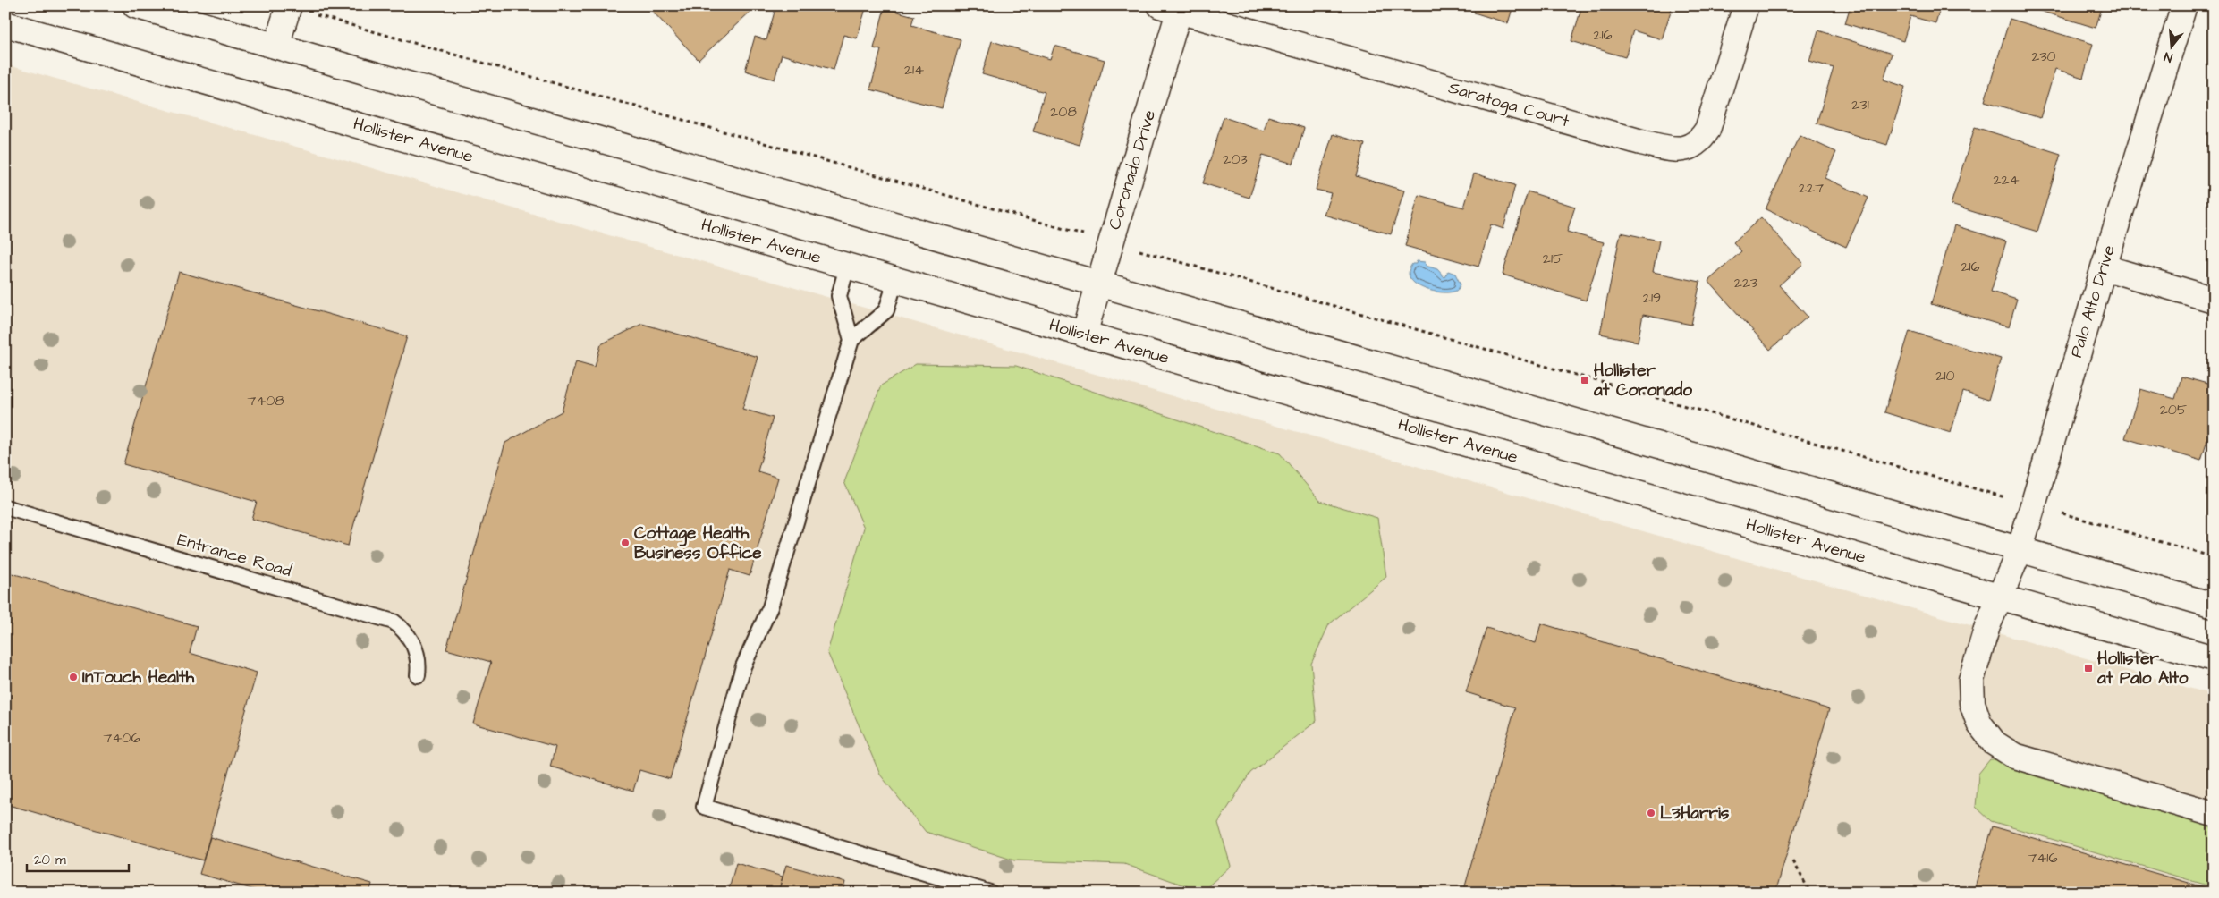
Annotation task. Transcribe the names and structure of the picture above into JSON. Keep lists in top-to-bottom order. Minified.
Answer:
{"streets":{"main road":["Saratoga Court","Hollister Avenue","Coronado Drive","Palo Alto Drive"],"lane":["Entrance Road"]},"crossings":[["Saratoga Court","Coronado Drive"],["Hollister Avenue","Coronado Drive"],["Hollister Avenue","Palo Alto Drive"]],"places":{"transit":["Hollister at Coronado","Hollister at Palo Alto"],"other":["Cottage Health Business Office","InTouch Health","L3Harris"]},"house_numbers":["216","230","214","231","208","203","224","227","215","216","223","219","210","7408","205","7406","7416"],"scale_bar":"20 m","north":"bottom"}
